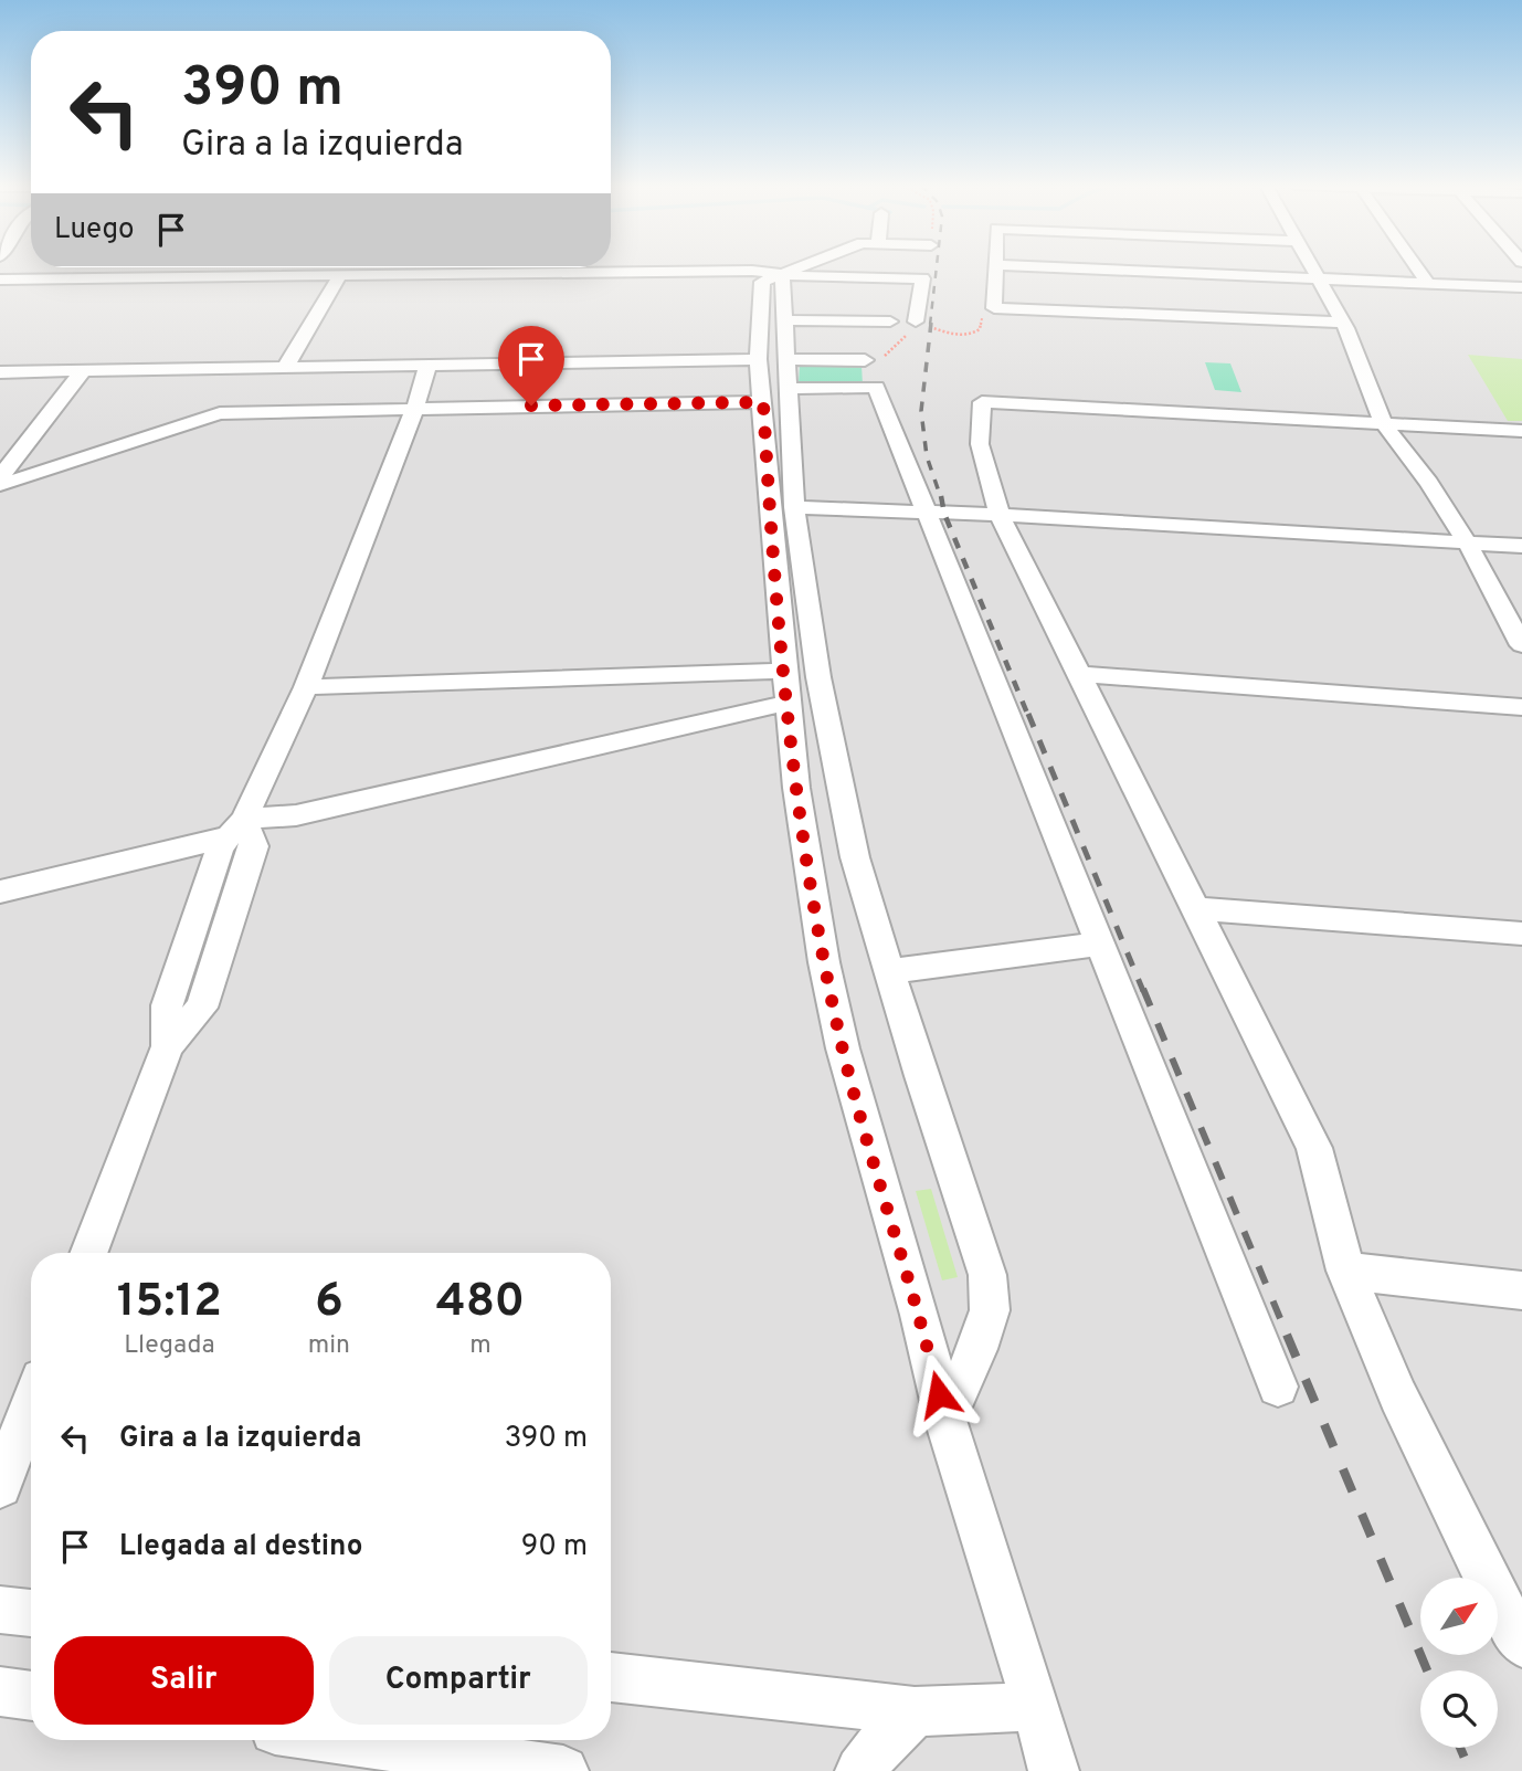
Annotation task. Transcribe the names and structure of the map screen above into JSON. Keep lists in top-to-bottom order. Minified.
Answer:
{"north":"top right","page":{"turn":["390 m","Gira a la izquierda"],"then":"Luego","eta":["15:12","Llegada","6","min","480","m"],"list":[{"name":"Gira a la izquierda","value":"390 m"},{"name":"Llegada al destino","value":"90 m"}],"buttons":["Salir","Compartir"]}}
